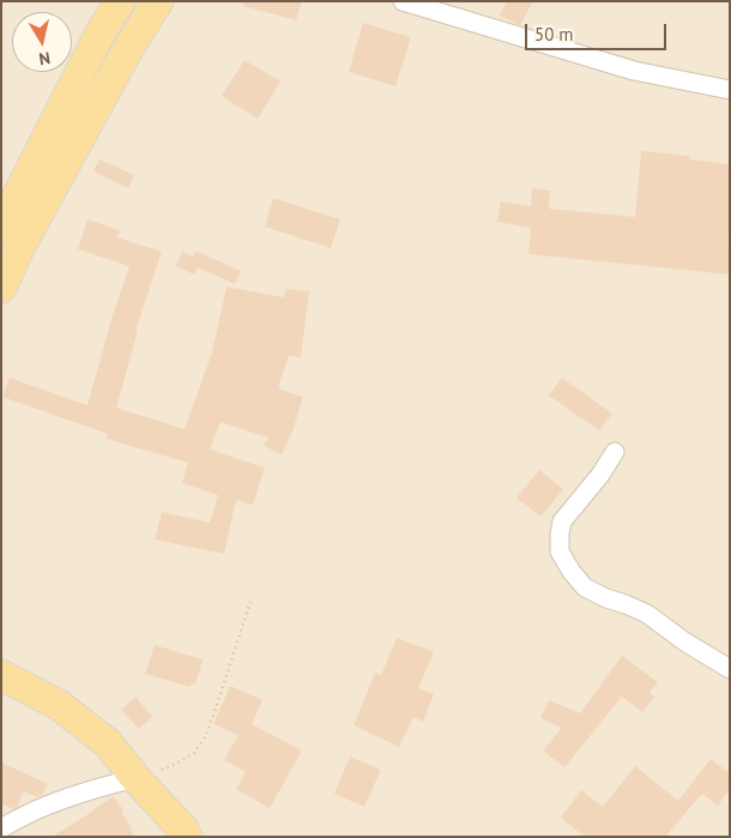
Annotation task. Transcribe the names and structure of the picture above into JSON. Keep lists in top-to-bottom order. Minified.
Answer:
{"scale_bar":"50 m","north":"bottom"}
